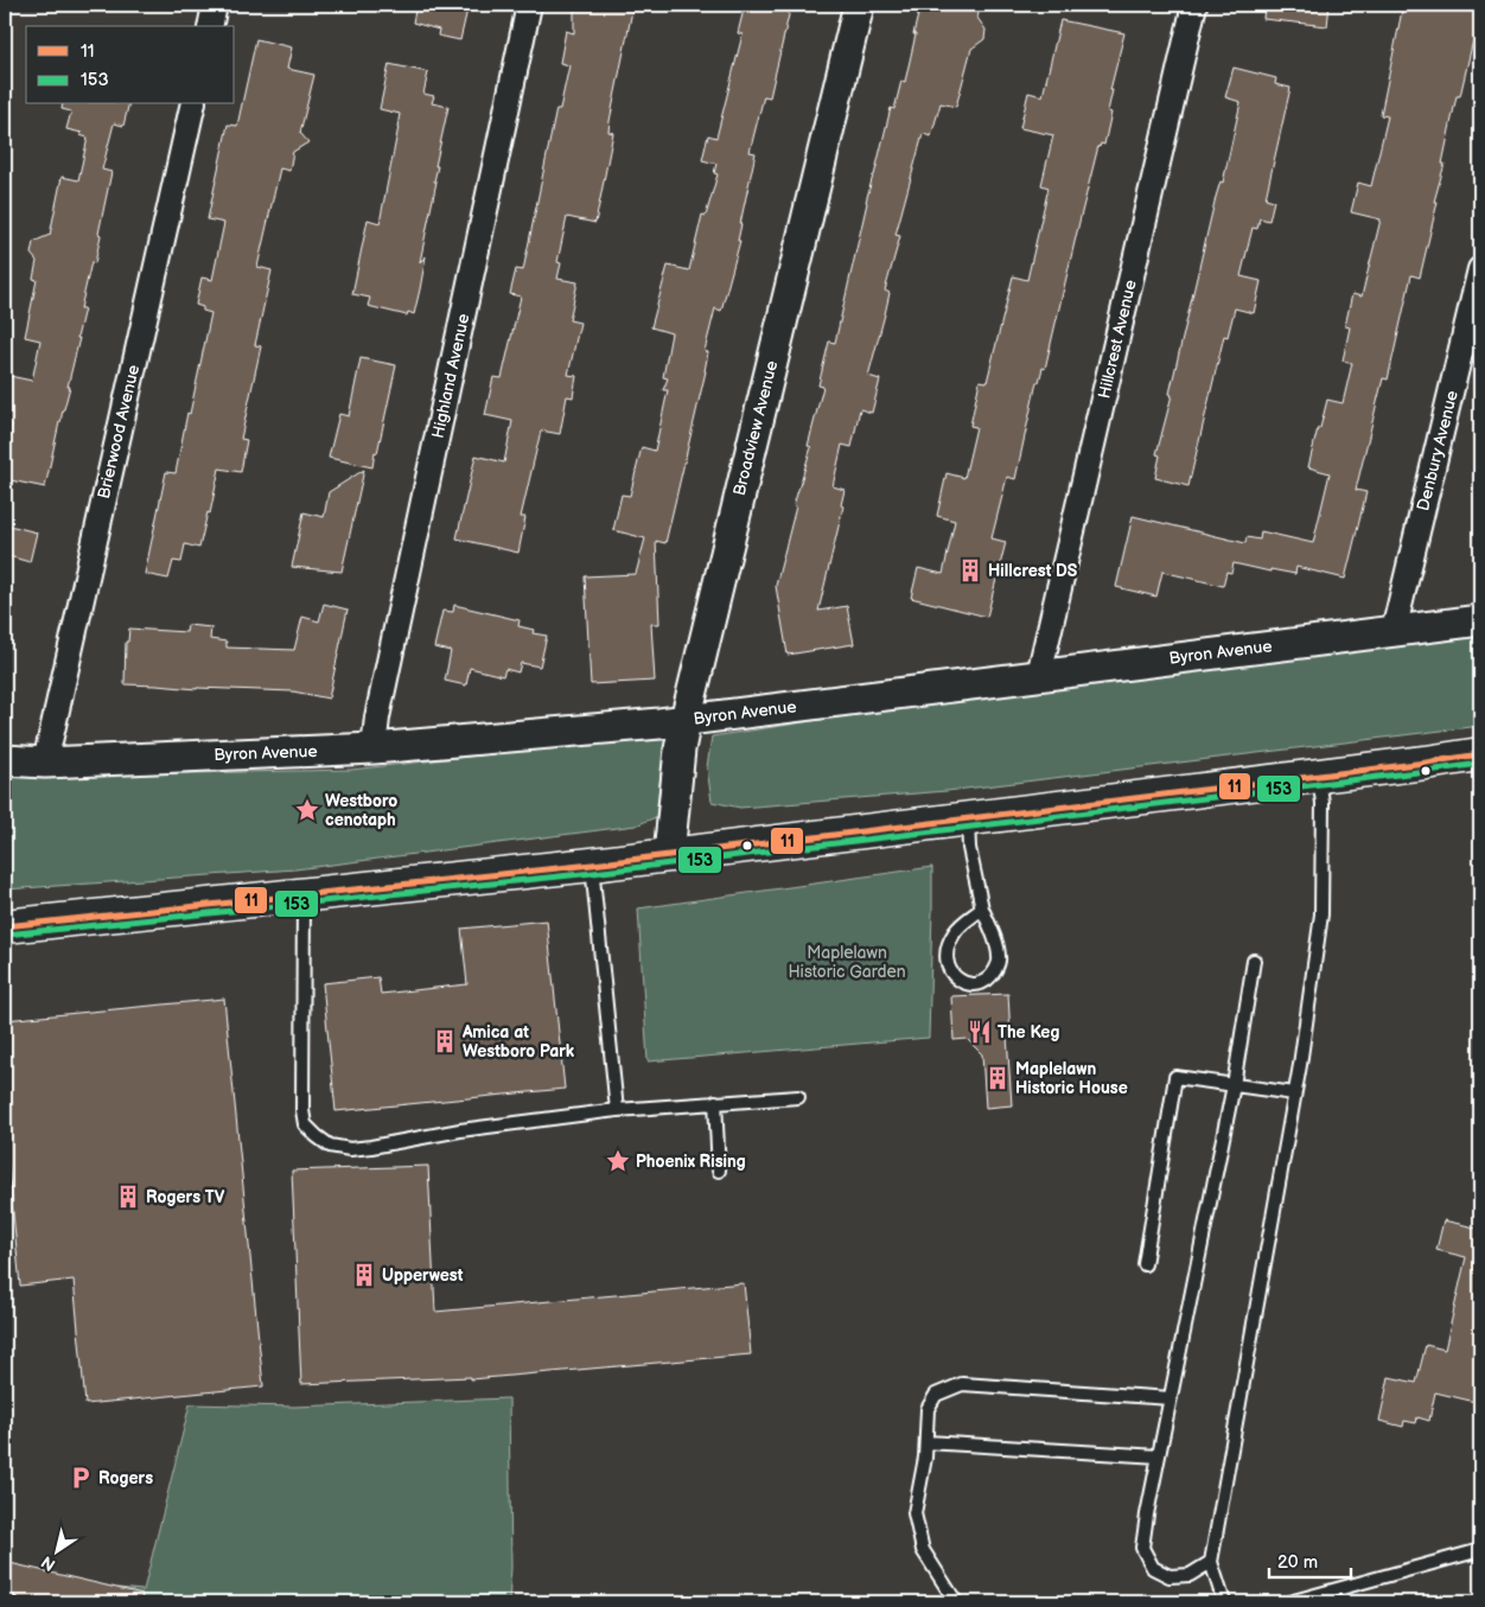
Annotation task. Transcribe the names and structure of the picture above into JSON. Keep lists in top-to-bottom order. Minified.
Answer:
{"streets":{"street":["Hillcrest Avenue","Highland Avenue","Broadview Avenue","Brierwood Avenue","Denbury Avenue","Byron Avenue"]},"crossings":[["Hillcrest Avenue","Byron Avenue"],["Highland Avenue","Byron Avenue"],["Broadview Avenue","Byron Avenue"],["Brierwood Avenue","Byron Avenue"],["Denbury Avenue","Byron Avenue"]],"parks":["Maplelawn Historic Garden"],"places":{"building":["Hillcrest DS","Amica at Westboro Park","Maplelawn Historic House","Rogers TV","Upperwest"],"place":["Westboro cenotaph","Phoenix Rising"],"restaurant":["The Keg"],"parking":["Rogers"]},"lines":["transit line 11","transit line 153"],"legend":["11","153"],"scale_bar":"20 m","north":"bottom left"}
